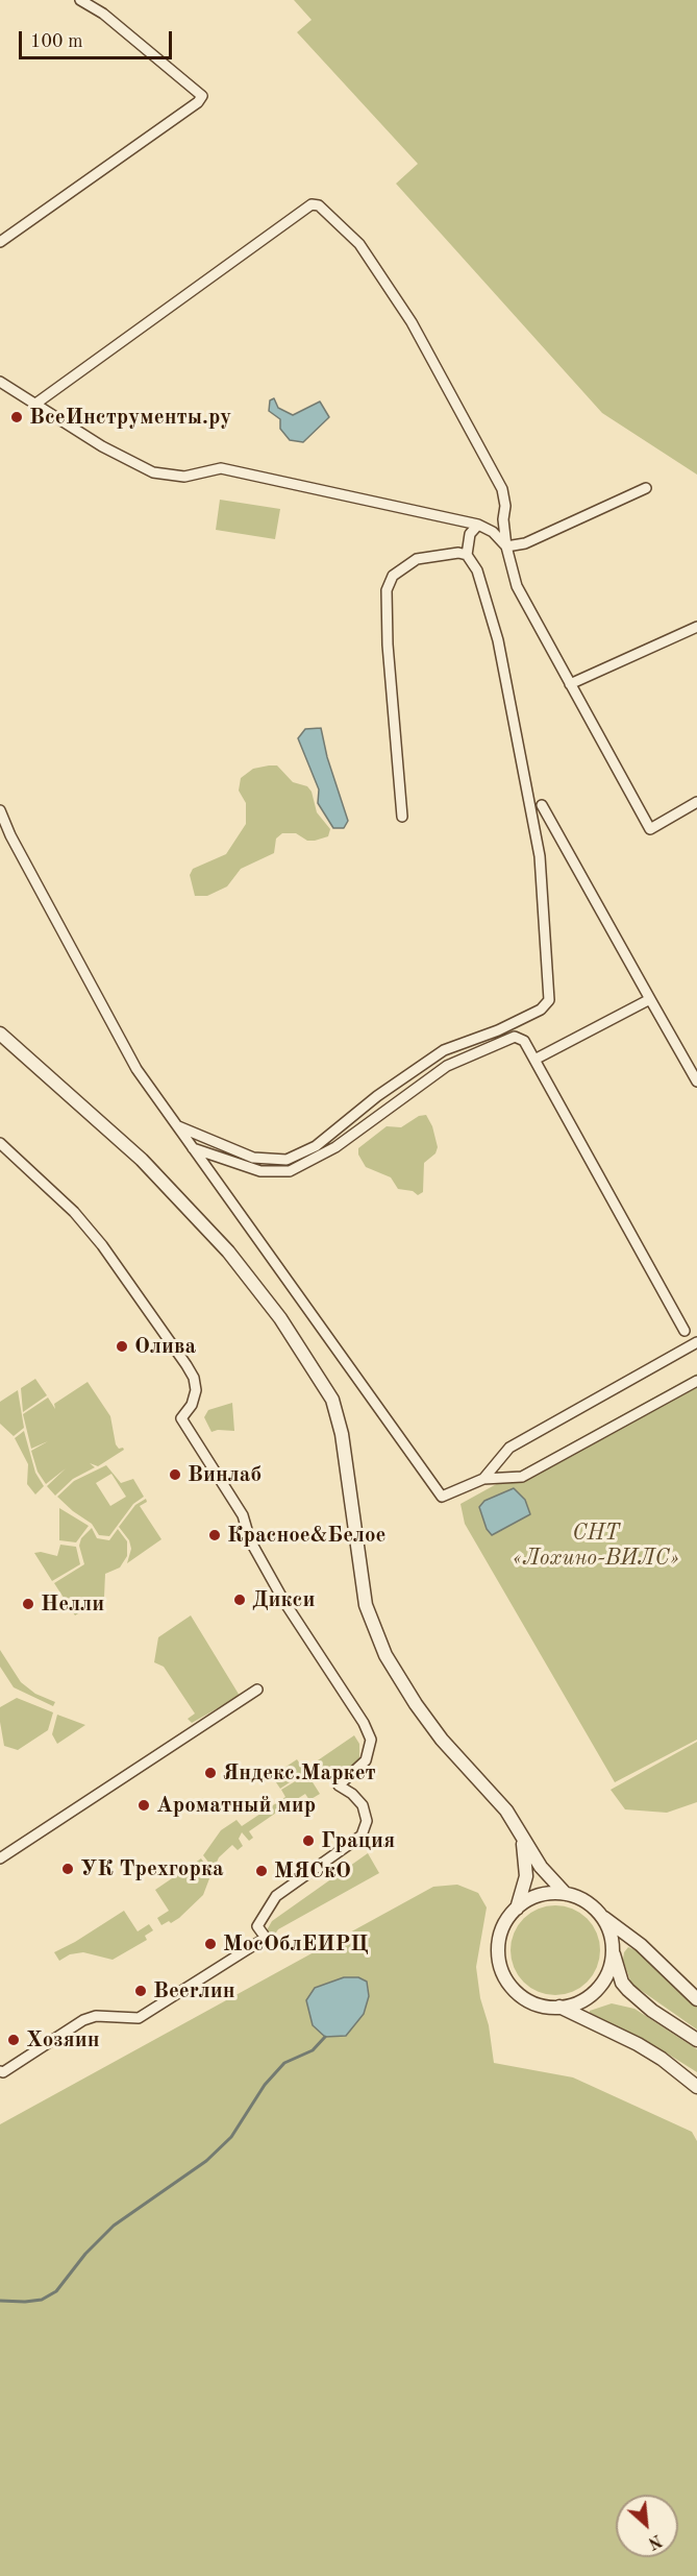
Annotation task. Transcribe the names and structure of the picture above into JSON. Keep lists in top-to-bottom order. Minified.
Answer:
{"parks":["СНТ «Лохино-ВИЛС»"],"places":["ВсеИнструменты.ру","Олива","Винлаб","Красное&Белое","Дикси","Нелли","Яндекс.Маркет","Ароматный мир","Грация","УК Трехгорка","МЯСкО","МосОблЕИРЦ","Beerлин","Хозяин"],"scale_bar":"100 m","north":"bottom right"}
